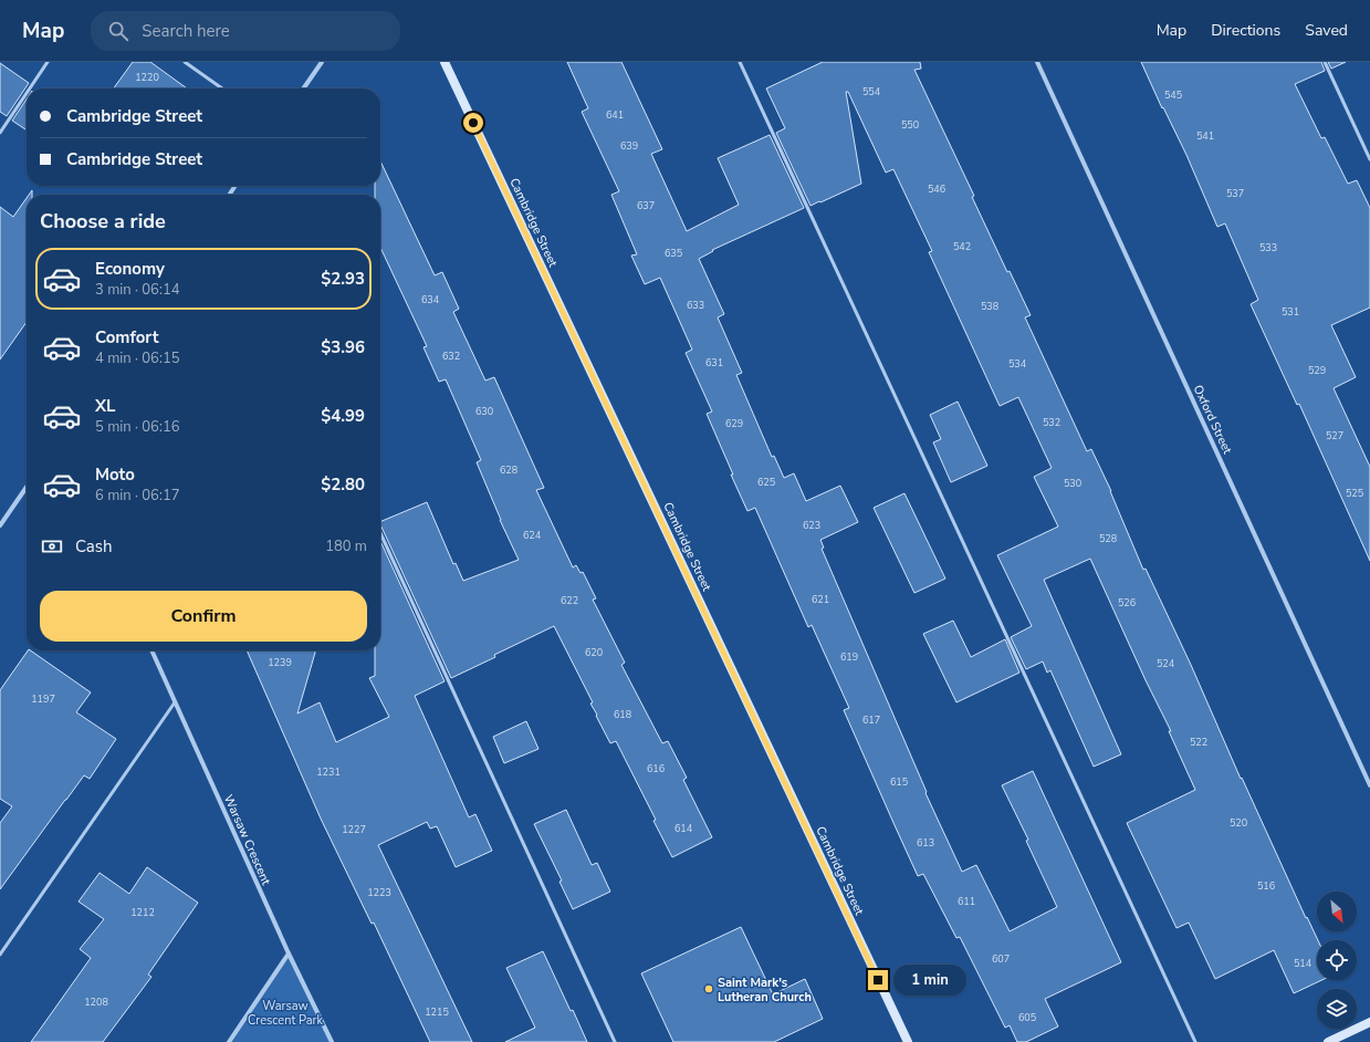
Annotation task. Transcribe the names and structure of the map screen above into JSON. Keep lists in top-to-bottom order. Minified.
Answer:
{"streets":{"street":["Cambridge Street","Oxford Street","Warsaw Crescent"]},"parks":["Warsaw Crescent Park"],"places":["Saint Mark's Lutheran Church"],"house_numbers":["1220","554","545","641","550","541","639","546","537","637","542","533","635","634","633","538","531","632","631","534","529","630","532","629","527","628","625","530","525","623","624","528","621","622","526","620","619","1239","524","1197","618","617","522","616","1231","615","520","614","1227","613","516","1223","611","1212","607","514","1208","1215","605"],"north":"bottom right","page":{"header":"Map","search":"Search here","nav":["Map","Directions","Saved"],"banner":["Cambridge Street","Cambridge Street"],"heading":"Choose a ride","list":[{"name":"Economy","note":"3 min · 06:14","value":"$2.93"},{"name":"Comfort","note":"4 min · 06:15","value":"$3.96"},{"name":"XL","note":"5 min · 06:16","value":"$4.99"},{"name":"Moto","note":"6 min · 06:17","value":"$2.80"}],"pay":["Cash","180 m"],"buttons":"Confirm","bubble":"1 min"}}
